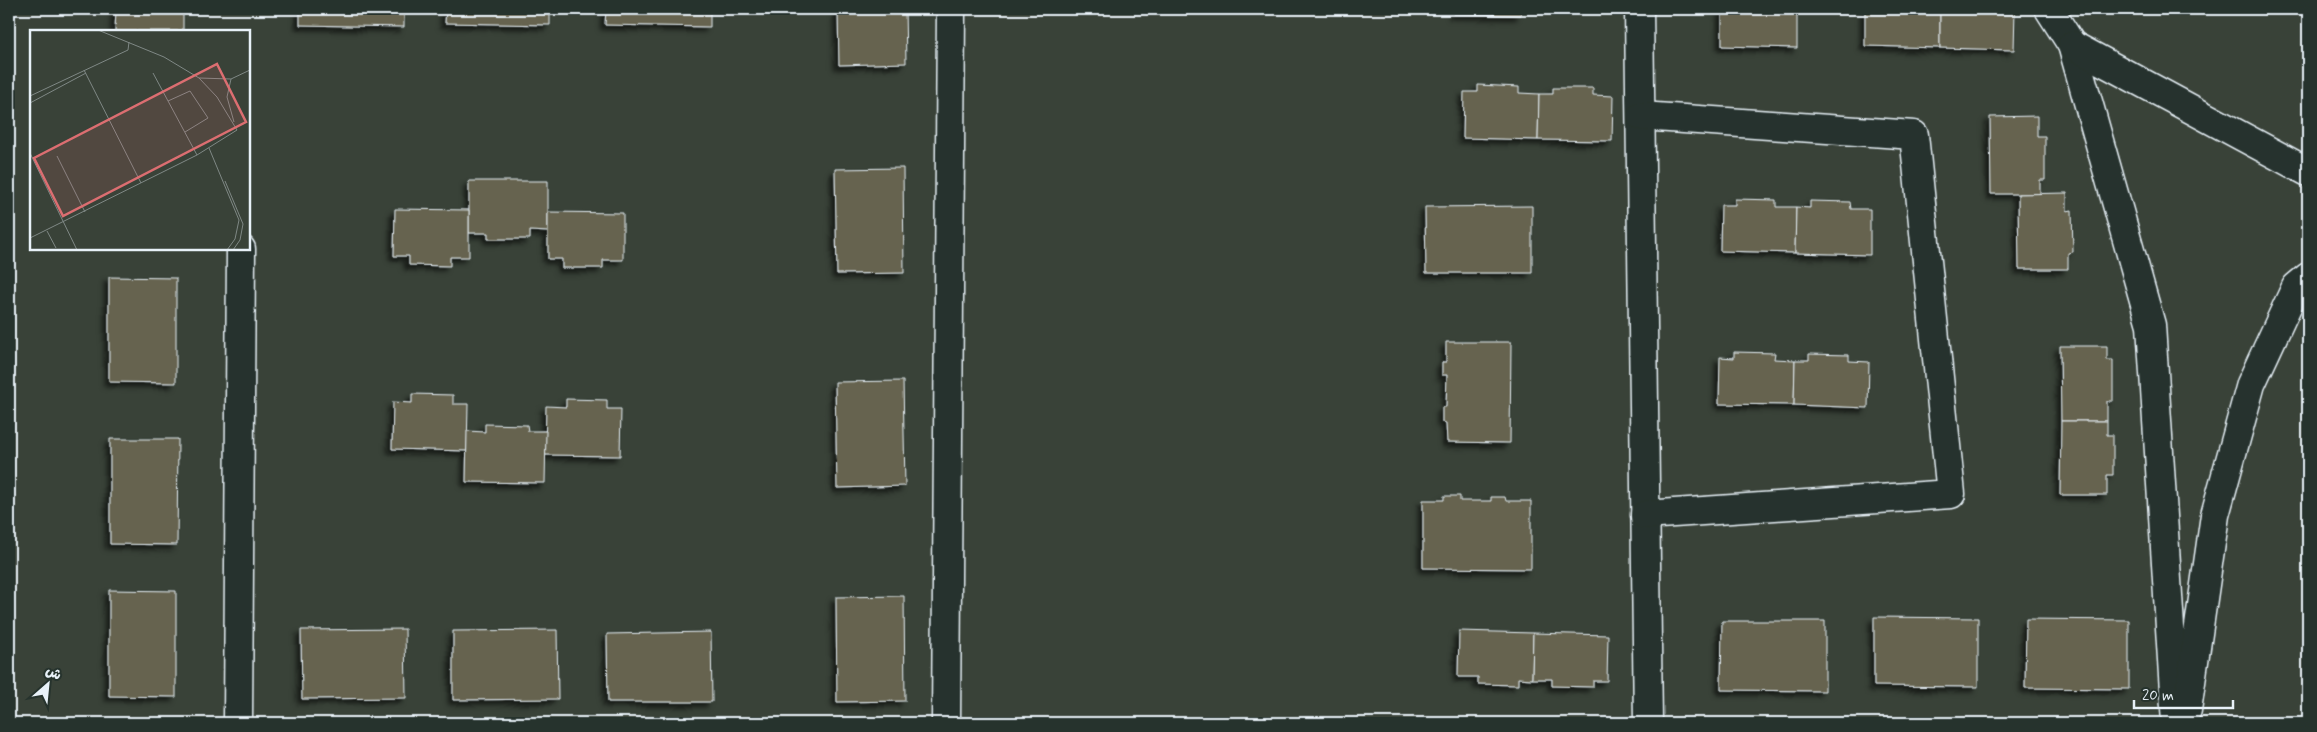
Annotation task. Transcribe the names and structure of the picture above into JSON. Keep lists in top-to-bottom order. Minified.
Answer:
{"scale_bar":"20 m","north":"top right"}
